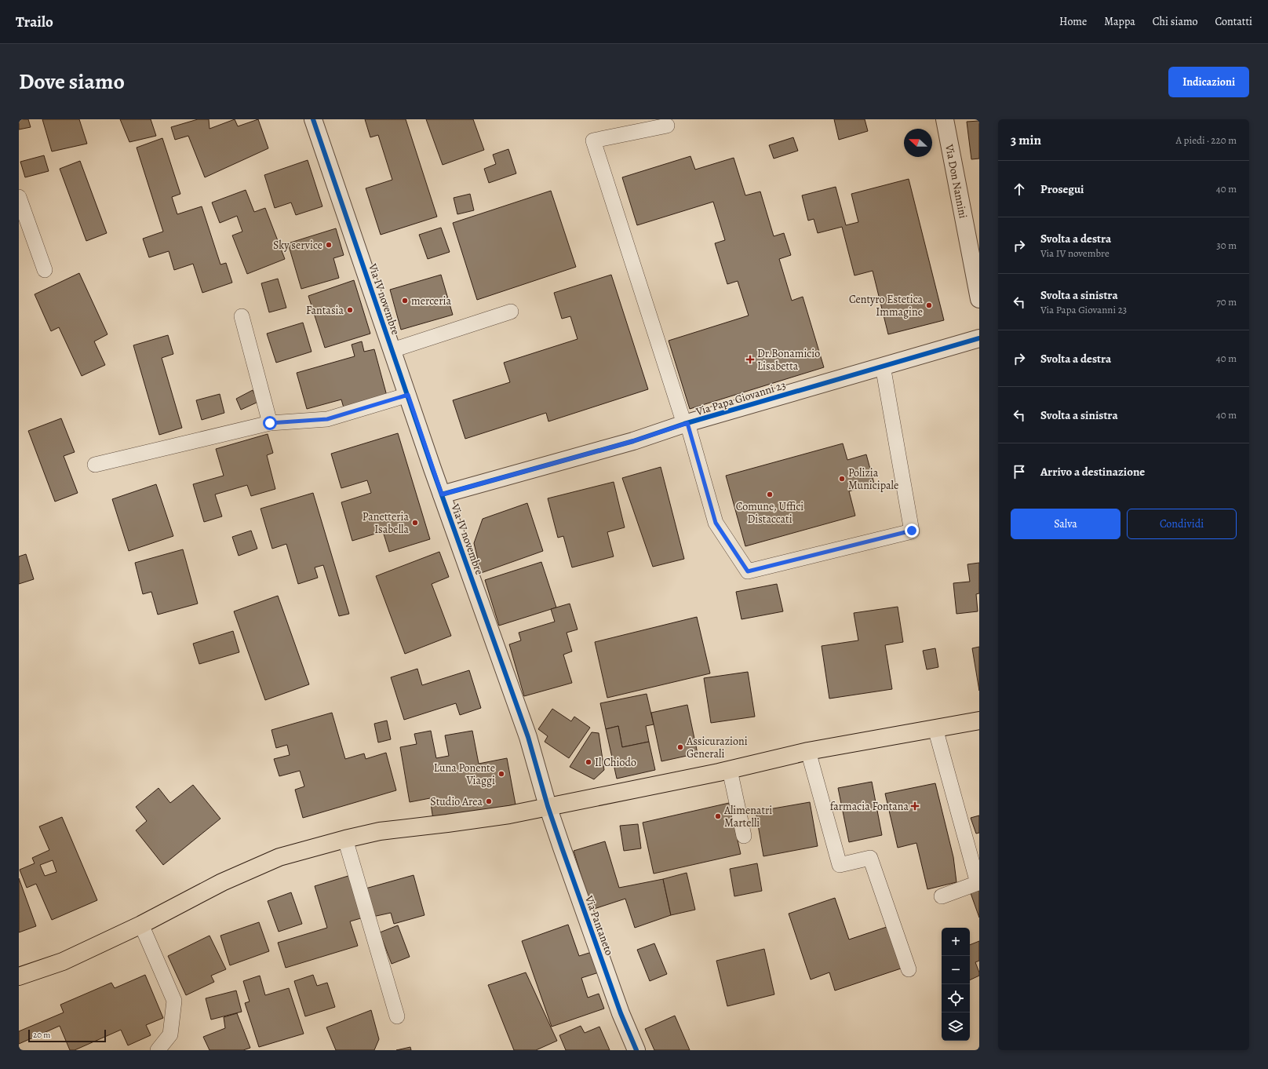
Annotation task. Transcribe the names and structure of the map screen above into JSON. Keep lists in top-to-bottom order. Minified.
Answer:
{"streets":{"street":["Via Don Nannini","Via IV novembre","Via Papa Giovanni 23","Via Pantaneto"]},"crossings":[["Via IV novembre","Via Papa Giovanni 23"],["Via IV novembre","Via Pantaneto"]],"places":{"other":["Sky service","merceria","Centyro Estetica Immagine","Fantasia","Polizia Municipale","Comune, Uffici Distaccati","Panetteria Isabella","Assicurazioni Generali","Il Chiodo","Luna Ponente Viaggi","Studio Area","Alimenatri Martelli"],"health":["Dr.Bonamicio Lisabetta","farmacia Fontana"]},"scale_bar":"20 m","north":"left","page":{"header":"Trailo","nav":["Home","Mappa","Chi siamo","Contatti"],"title":"Dove siamo","buttons":["Indicazioni",["Salva","Condividi"]],"heading":["3 min","A piedi · 220 m"],"list":[["Prosegui","40 m"],["Svolta a destra","Via IV novembre","30 m"],["Svolta a sinistra","Via Papa Giovanni 23","70 m"],["Svolta a destra","40 m"],["Svolta a sinistra","40 m"],"Arrivo a destinazione"],"map_buttons":["+","−"],"scale":"20 m"}}
